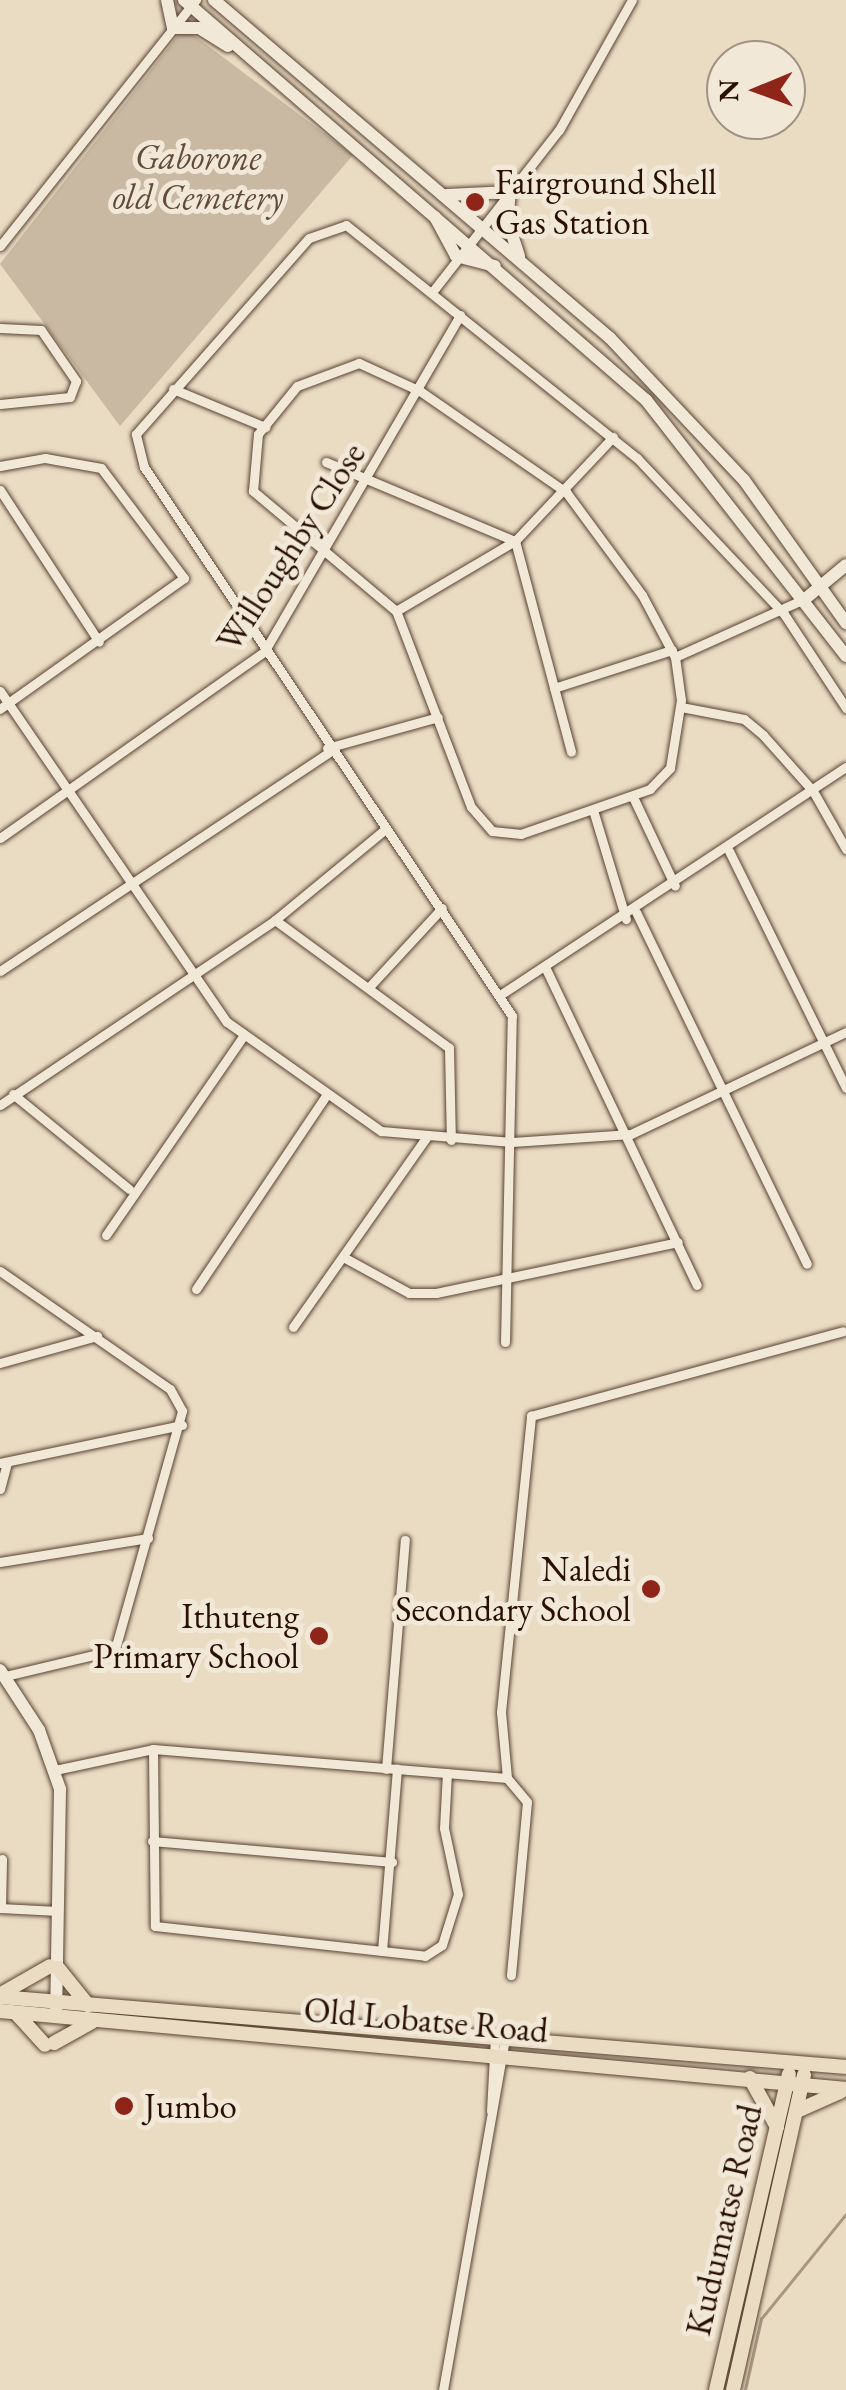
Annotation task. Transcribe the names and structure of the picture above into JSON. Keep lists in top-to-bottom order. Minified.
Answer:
{"streets":{"main road":["Old Lobatse Road","Kudumatse Road"],"street":["Willoughby Close"]},"crossings":[["Old Lobatse Road","Kudumatse Road"]],"parks":["Gaborone old Cemetery"],"places":["Fairground Shell Gas Station","Naledi Secondary School","Ithuteng Primary School","Jumbo"],"north":"left"}
